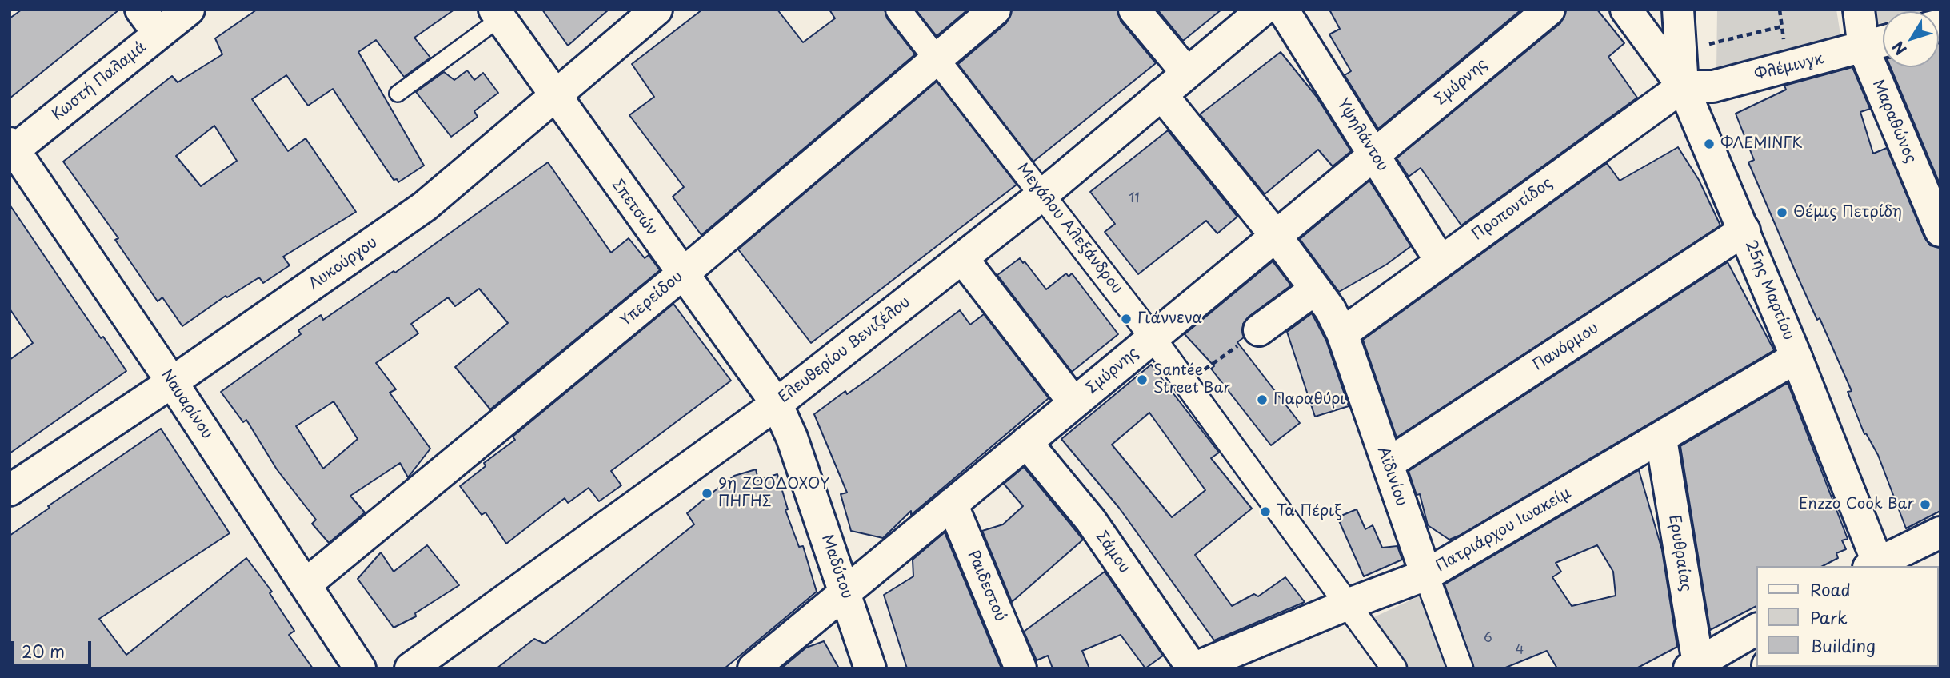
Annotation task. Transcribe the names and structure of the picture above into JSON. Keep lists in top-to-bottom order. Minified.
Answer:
{"streets":{"street":["Φλέμινγκ","Κωστή Παλαμά","Σμύρνης","Μαραθώνος","Υψηλάντου","Σπετσών","Προποντίδος","Μεγάλου Αλεξάνδρου","Λυκούργου","25ης Μαρτίου","Υπερείδου","Πανόρμου","Ελευθερίου Βενιζέλου","Ναυαρίνου","Αϊδινίου","Πατριάρχου Ιωακείμ","Σάμου","Ερυθραίας","Μαδύτου","Ραιδεστού"]},"crossings":[["Φλέμινγκ","Μαραθώνος"],["Φλέμινγκ","Προποντίδος"],["Φλέμινγκ","25ης Μαρτίου"],["Κωστή Παλαμά","Ναυαρίνου"],["Σμύρνης","Υψηλάντου"],["Σμύρνης","Μεγάλου Αλεξάνδρου"],["Σμύρνης","Αϊδινίου"],["Σμύρνης","Σάμου"],["Σμύρνης","Μαδύτου"],["Σμύρνης","Ραιδεστού"],["Υψηλάντου","Προποντίδος"],["Σπετσών","Λυκούργου"],["Σπετσών","Υπερείδου"],["Σπετσών","Ελευθερίου Βενιζέλου"],["Σπετσών","Μαδύτου"],["Προποντίδος","25ης Μαρτίου"],["Προποντίδος","Αϊδινίου"],["Μεγάλου Αλεξάνδρου","Υπερείδου"],["Μεγάλου Αλεξάνδρου","Ελευθερίου Βενιζέλου"],["Μεγάλου Αλεξάνδρου","Πατριάρχου Ιωακείμ"],["Λυκούργου","Ναυαρίνου"],["25ης Μαρτίου","Πανόρμου"],["25ης Μαρτίου","Πατριάρχου Ιωακείμ"],["Υπερείδου","Ναυαρίνου"],["Πανόρμου","Αϊδινίου"],["Ελευθερίου Βενιζέλου","Αϊδινίου"],["Ελευθερίου Βενιζέλου","Μαδύτου"],["Αϊδινίου","Πατριάρχου Ιωακείμ"],["Πατριάρχου Ιωακείμ","Σάμου"],["Πατριάρχου Ιωακείμ","Ερυθραίας"]],"places":["ΦΛΕΜΙΝΓΚ","Θέμις Πετρίδη","Γιάννενα","Santée Street Bar","Παραθύρι","9η ΖΩΟΔΟΧΟΥ ΠΗΓΗΣ","Enzzo Cook Bar","Τα Πέριξ"],"house_numbers":["11","6","4"],"legend":["Road","Park","Building"],"scale_bar":"20 m","north":"bottom left"}
